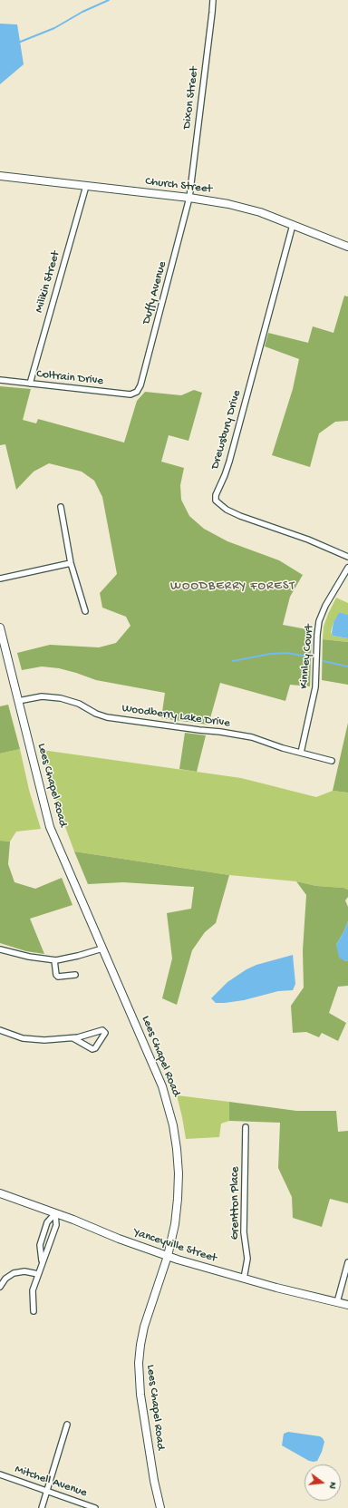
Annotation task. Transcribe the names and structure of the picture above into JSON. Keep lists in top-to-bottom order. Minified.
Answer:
{"streets":{"main road":["Church Street","Lees Chapel Road","Yanceyville Street"],"street":["Dixon Street","Milikin Street","Duffy Avenue","Coltrain Drive","Drewsbury Drive","Kinnley Court","Woodberry Lake Drive","Grentton Place","Mitchell Avenue"]},"crossings":[["Dixon Street","Church Street"],["Dixon Street","Duffy Avenue"],["Church Street","Milikin Street"],["Church Street","Duffy Avenue"],["Church Street","Drewsbury Drive"],["Milikin Street","Coltrain Drive"],["Duffy Avenue","Coltrain Drive"],["Kinnley Court","Woodberry Lake Drive"],["Woodberry Lake Drive","Lees Chapel Road"],["Lees Chapel Road","Yanceyville Street"],["Grentton Place","Yanceyville Street"]],"districts":["WOODBERRY FOREST"],"north":"right"}
